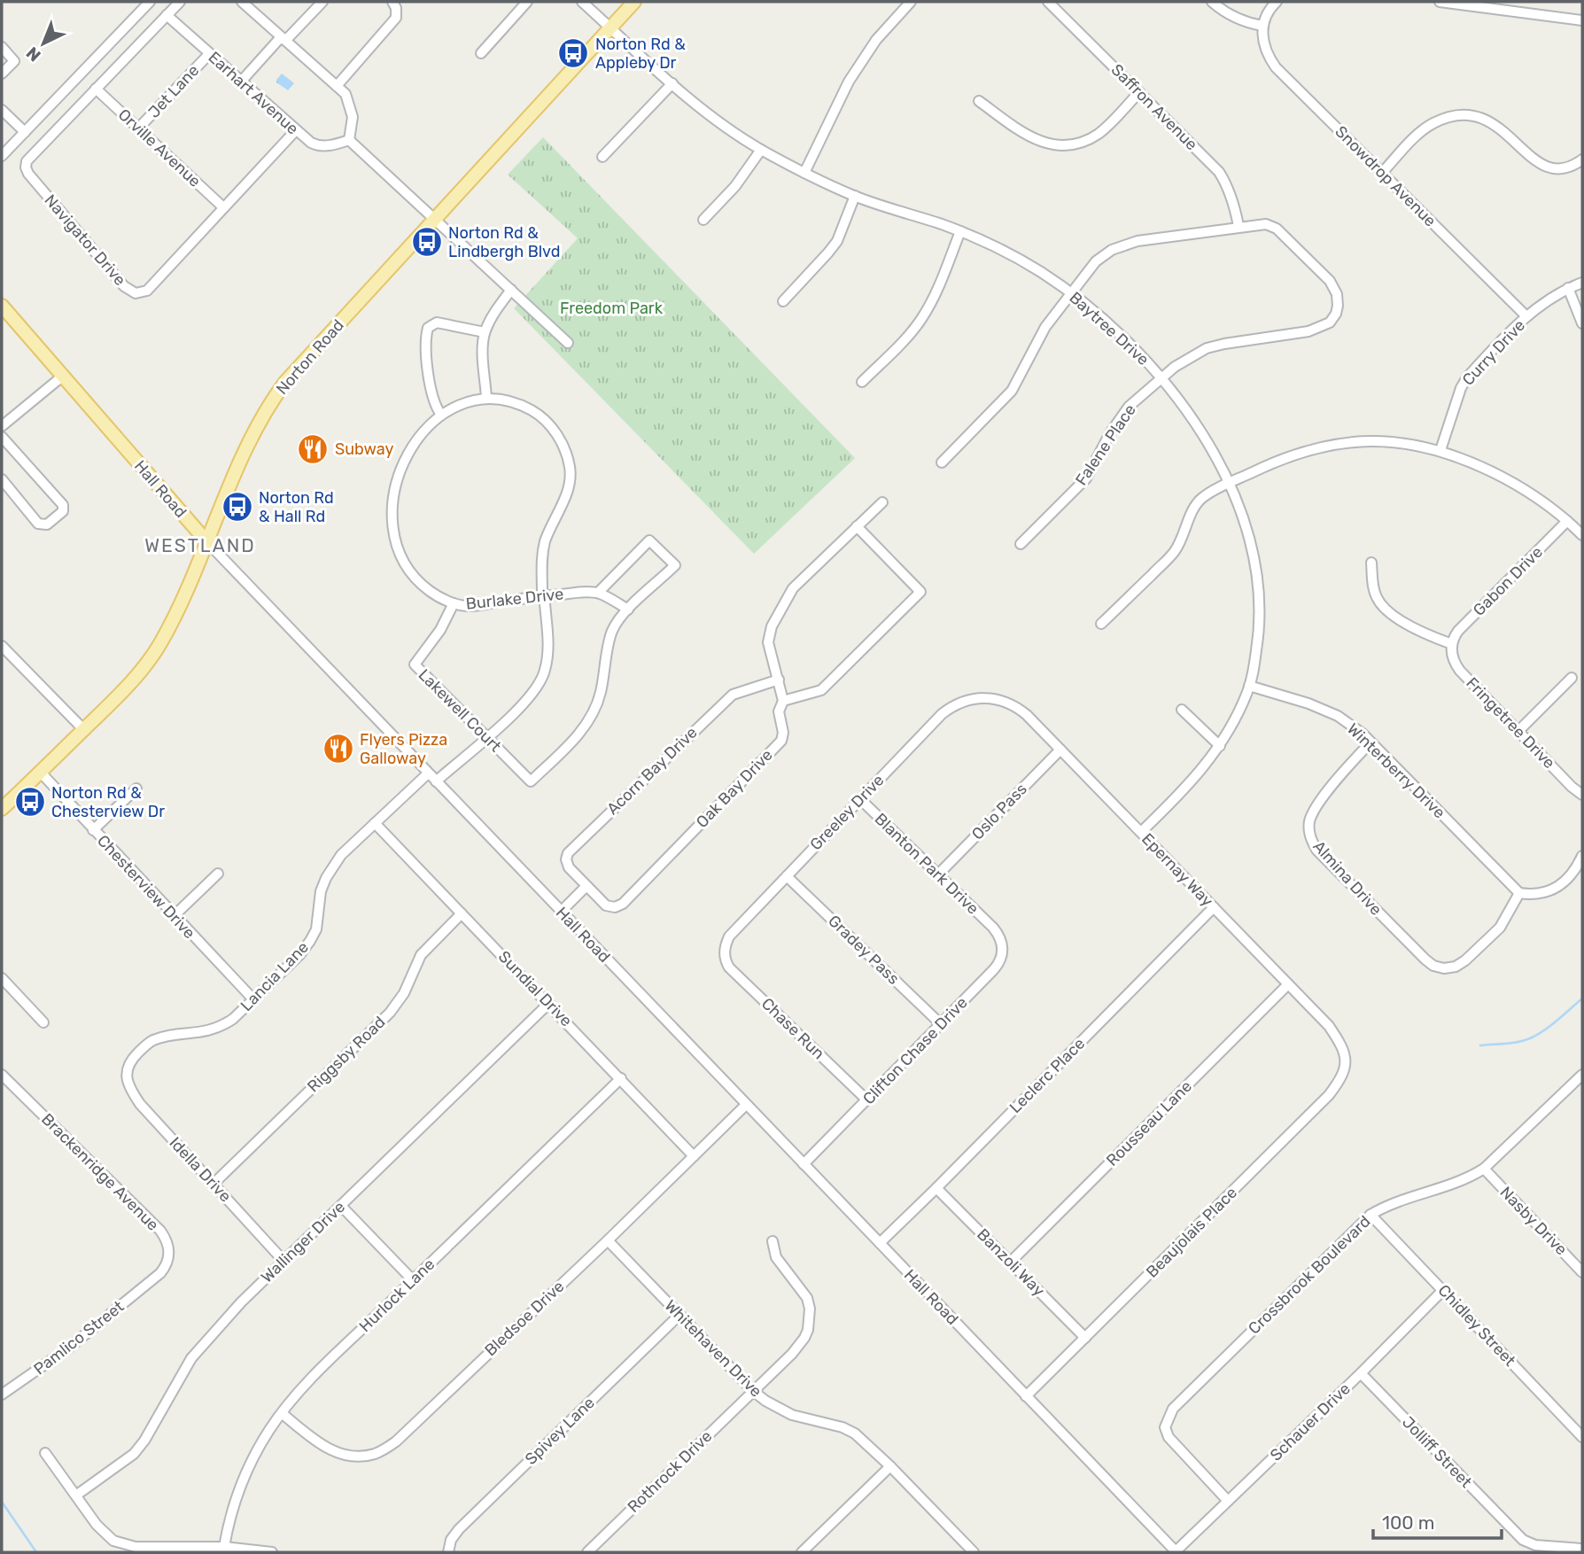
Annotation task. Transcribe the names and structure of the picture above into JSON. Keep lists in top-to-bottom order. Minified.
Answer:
{"streets":{"main road":["Norton Road","Hall Road"],"street":["Jet Lane","Earhart Avenue","Saffron Avenue","Orville Avenue","Snowdrop Avenue","Navigator Drive","Baytree Drive","Curry Drive","Falene Place","Gabon Drive","Burlake Drive","Lakewell Court","Fringetree Drive","Acorn Bay Drive","Winterberry Drive","Oak Bay Drive","Oslo Pass","Greeley Drive","Blanton Park Drive","Epernay Way","Almina Drive","Chesterview Drive","Gradey Pass","Lancia Lane","Sundial Drive","Chase Run","Clifton Chase Drive","Riggsby Road","Leclerc Place","Rousseau Lane","Idella Drive","Brackenridge Avenue","Nasby Drive","Beaujolais Place","Wallinger Drive","Banzoli Way","Crossbrook Boulevard","Hurlock Lane","Bledsoe Drive","Chidley Street","Pamlico Street","Whitehaven Drive","Schauer Drive","Spivey Lane","Jolliff Street","Rothrock Drive"]},"crossings":[["Jet Lane","Earhart Avenue"],["Jet Lane","Orville Avenue"],["Earhart Avenue","Navigator Drive"],["Saffron Avenue","Falene Place"],["Orville Avenue","Navigator Drive"],["Snowdrop Avenue","Curry Drive"],["Baytree Drive","Norton Road"],["Baytree Drive","Falene Place"],["Baytree Drive","Winterberry Drive"],["Baytree Drive","Epernay Way"],["Norton Road","Hall Road"],["Norton Road","Chesterview Drive"],["Hall Road","Lancia Lane"],["Hall Road","Clifton Chase Drive"],["Hall Road","Leclerc Place"],["Hall Road","Beaujolais Place"],["Hall Road","Bledsoe Drive"],["Hall Road","Schauer Drive"],["Gabon Drive","Fringetree Drive"],["Burlake Drive","Lakewell Court"],["Acorn Bay Drive","Oak Bay Drive"],["Winterberry Drive","Almina Drive"],["Oslo Pass","Blanton Park Drive"],["Oslo Pass","Epernay Way"],["Greeley Drive","Blanton Park Drive"],["Greeley Drive","Epernay Way"],["Greeley Drive","Gradey Pass"],["Greeley Drive","Chase Run"],["Blanton Park Drive","Clifton Chase Drive"],["Epernay Way","Leclerc Place"],["Epernay Way","Rousseau Lane"],["Epernay Way","Beaujolais Place"],["Chesterview Drive","Lancia Lane"],["Gradey Pass","Clifton Chase Drive"],["Lancia Lane","Sundial Drive"],["Lancia Lane","Idella Drive"],["Sundial Drive","Riggsby Road"],["Sundial Drive","Wallinger Drive"],["Sundial Drive","Hurlock Lane"],["Sundial Drive","Bledsoe Drive"],["Chase Run","Clifton Chase Drive"],["Riggsby Road","Idella Drive"],["Leclerc Place","Banzoli Way"],["Rousseau Lane","Banzoli Way"],["Idella Drive","Wallinger Drive"],["Brackenridge Avenue","Pamlico Street"],["Nasby Drive","Crossbrook Boulevard"],["Beaujolais Place","Banzoli Way"],["Crossbrook Boulevard","Chidley Street"],["Crossbrook Boulevard","Schauer Drive"],["Hurlock Lane","Bledsoe Drive"],["Bledsoe Drive","Whitehaven Drive"],["Chidley Street","Schauer Drive"],["Whitehaven Drive","Spivey Lane"],["Whitehaven Drive","Rothrock Drive"],["Schauer Drive","Jolliff Street"]],"districts":["WESTLAND"],"parks":["Freedom Park"],"places":{"bus stop":["Norton Rd & Appleby Dr","Norton Rd & Lindbergh Blvd","Norton Rd & Hall Rd","Norton Rd & Chesterview Dr"],"restaurant":["Subway","Flyers Pizza Galloway"]},"scale_bar":"100 m","north":"bottom left"}
